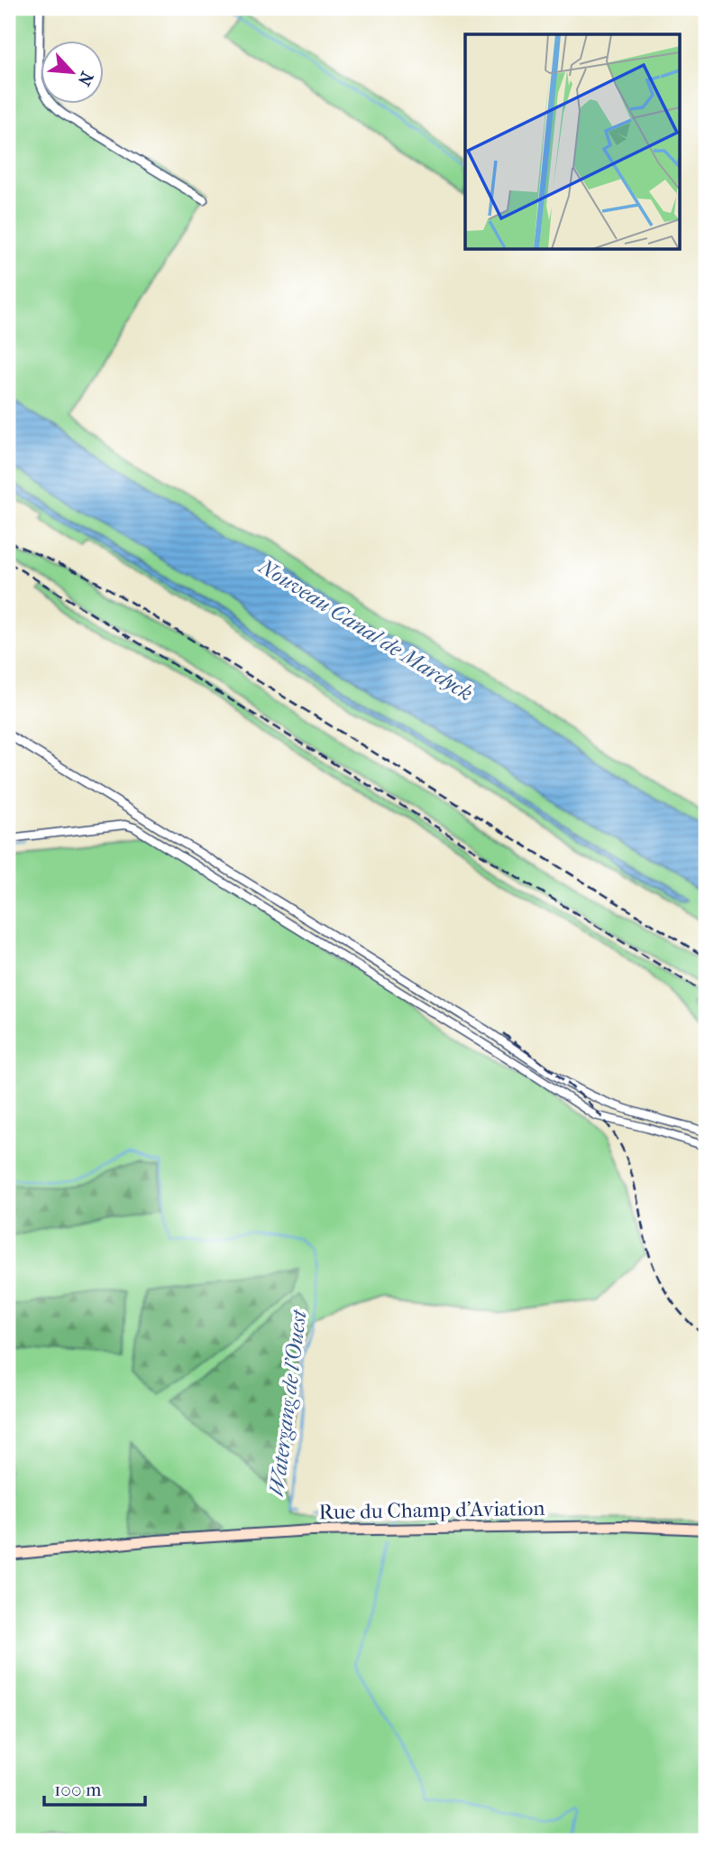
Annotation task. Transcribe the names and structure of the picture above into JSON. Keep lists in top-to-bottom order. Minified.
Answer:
{"streets":{"street":["Rue du Champ d'Aviation"]},"water":["Nouveau Canal de Mardyck","Watergang de l'Ouest"],"scale_bar":"100 m","north":"bottom right"}
